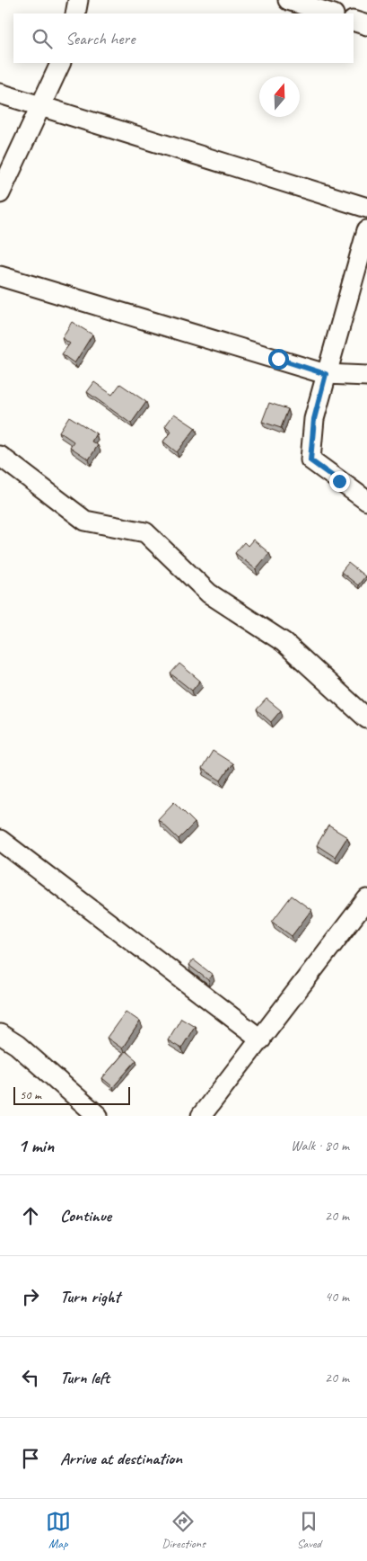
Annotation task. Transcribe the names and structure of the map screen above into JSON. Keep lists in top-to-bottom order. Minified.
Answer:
{"scale_bar":"50 m","north":"top","page":{"search":"Search here","scale":"50 m","heading":["1 min","Walk · 80 m"],"list":[["Continue","20 m"],["Turn right","40 m"],["Turn left","20 m"],"Arrive at destination"],"nav":["Map","Directions","Saved"]}}
